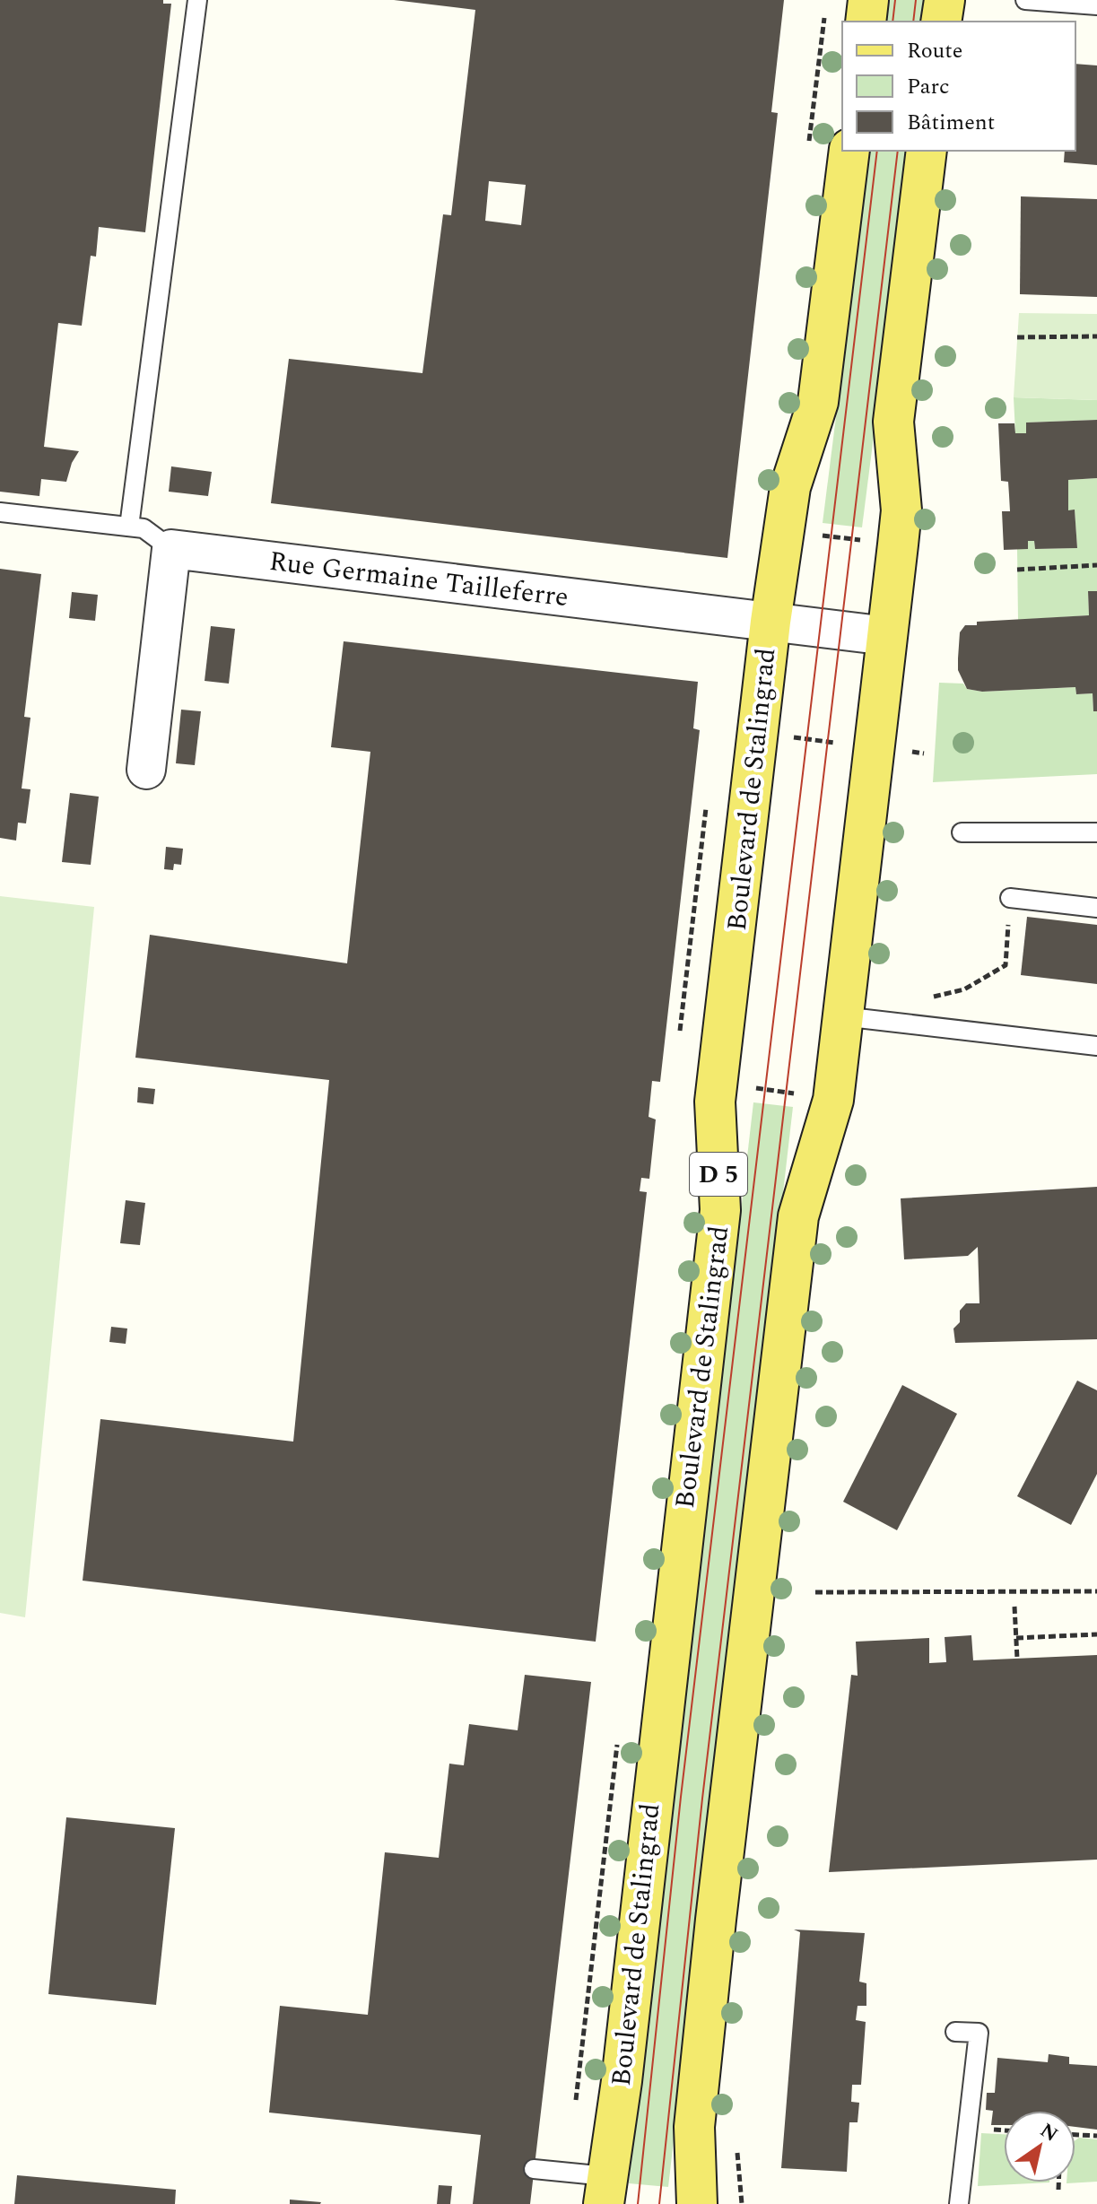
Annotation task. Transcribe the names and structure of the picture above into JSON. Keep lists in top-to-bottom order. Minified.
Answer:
{"streets":{"main road":["Boulevard de Stalingrad","D 5"],"street":["Rue Germaine Tailleferre"]},"crossings":[["Rue Germaine Tailleferre","Boulevard de Stalingrad"]],"legend":["Route","Parc","Bâtiment"],"north":"top right"}
